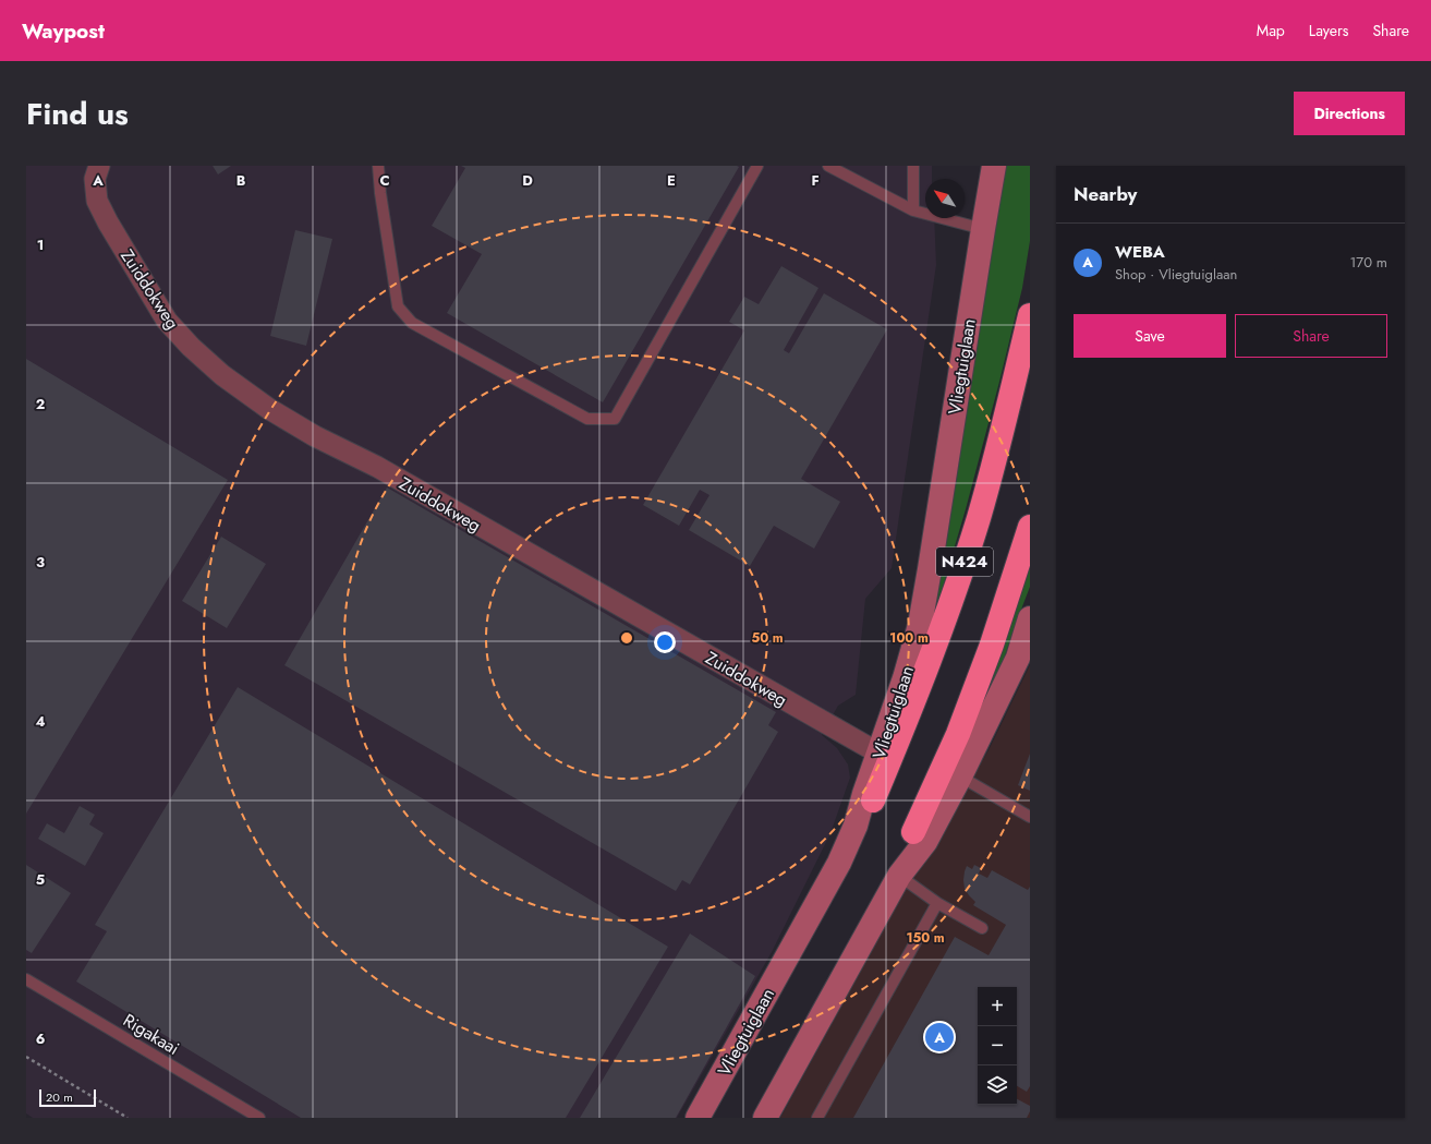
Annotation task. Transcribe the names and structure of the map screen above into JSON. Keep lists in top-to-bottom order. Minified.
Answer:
{"streets":{"highway":["N424"],"main road":["Vliegtuiglaan"],"street":["Zuiddokweg"],"lane":["Rigakaai"]},"crossings":[["Zuiddokweg","Vliegtuiglaan"],["Vliegtuiglaan","N424"]],"scale_bar":"20 m","north":"top left","page":{"header":"Waypost","nav":["Map","Layers","Share"],"title":"Find us","buttons":["Directions",["Save","Share"]],"heading":"Nearby","list":[{"mark":"A","name":"WEBA","note":"Shop · Vliegtuiglaan","value":"170 m"}],"map_buttons":["+","−"],"pins":"A","scale":"20 m"},"grid":{"columns":["A","B","C","D","E","F"],"rows":["1","2","3","4","5","6"]},"rings":["50 m","100 m","150 m"]}
